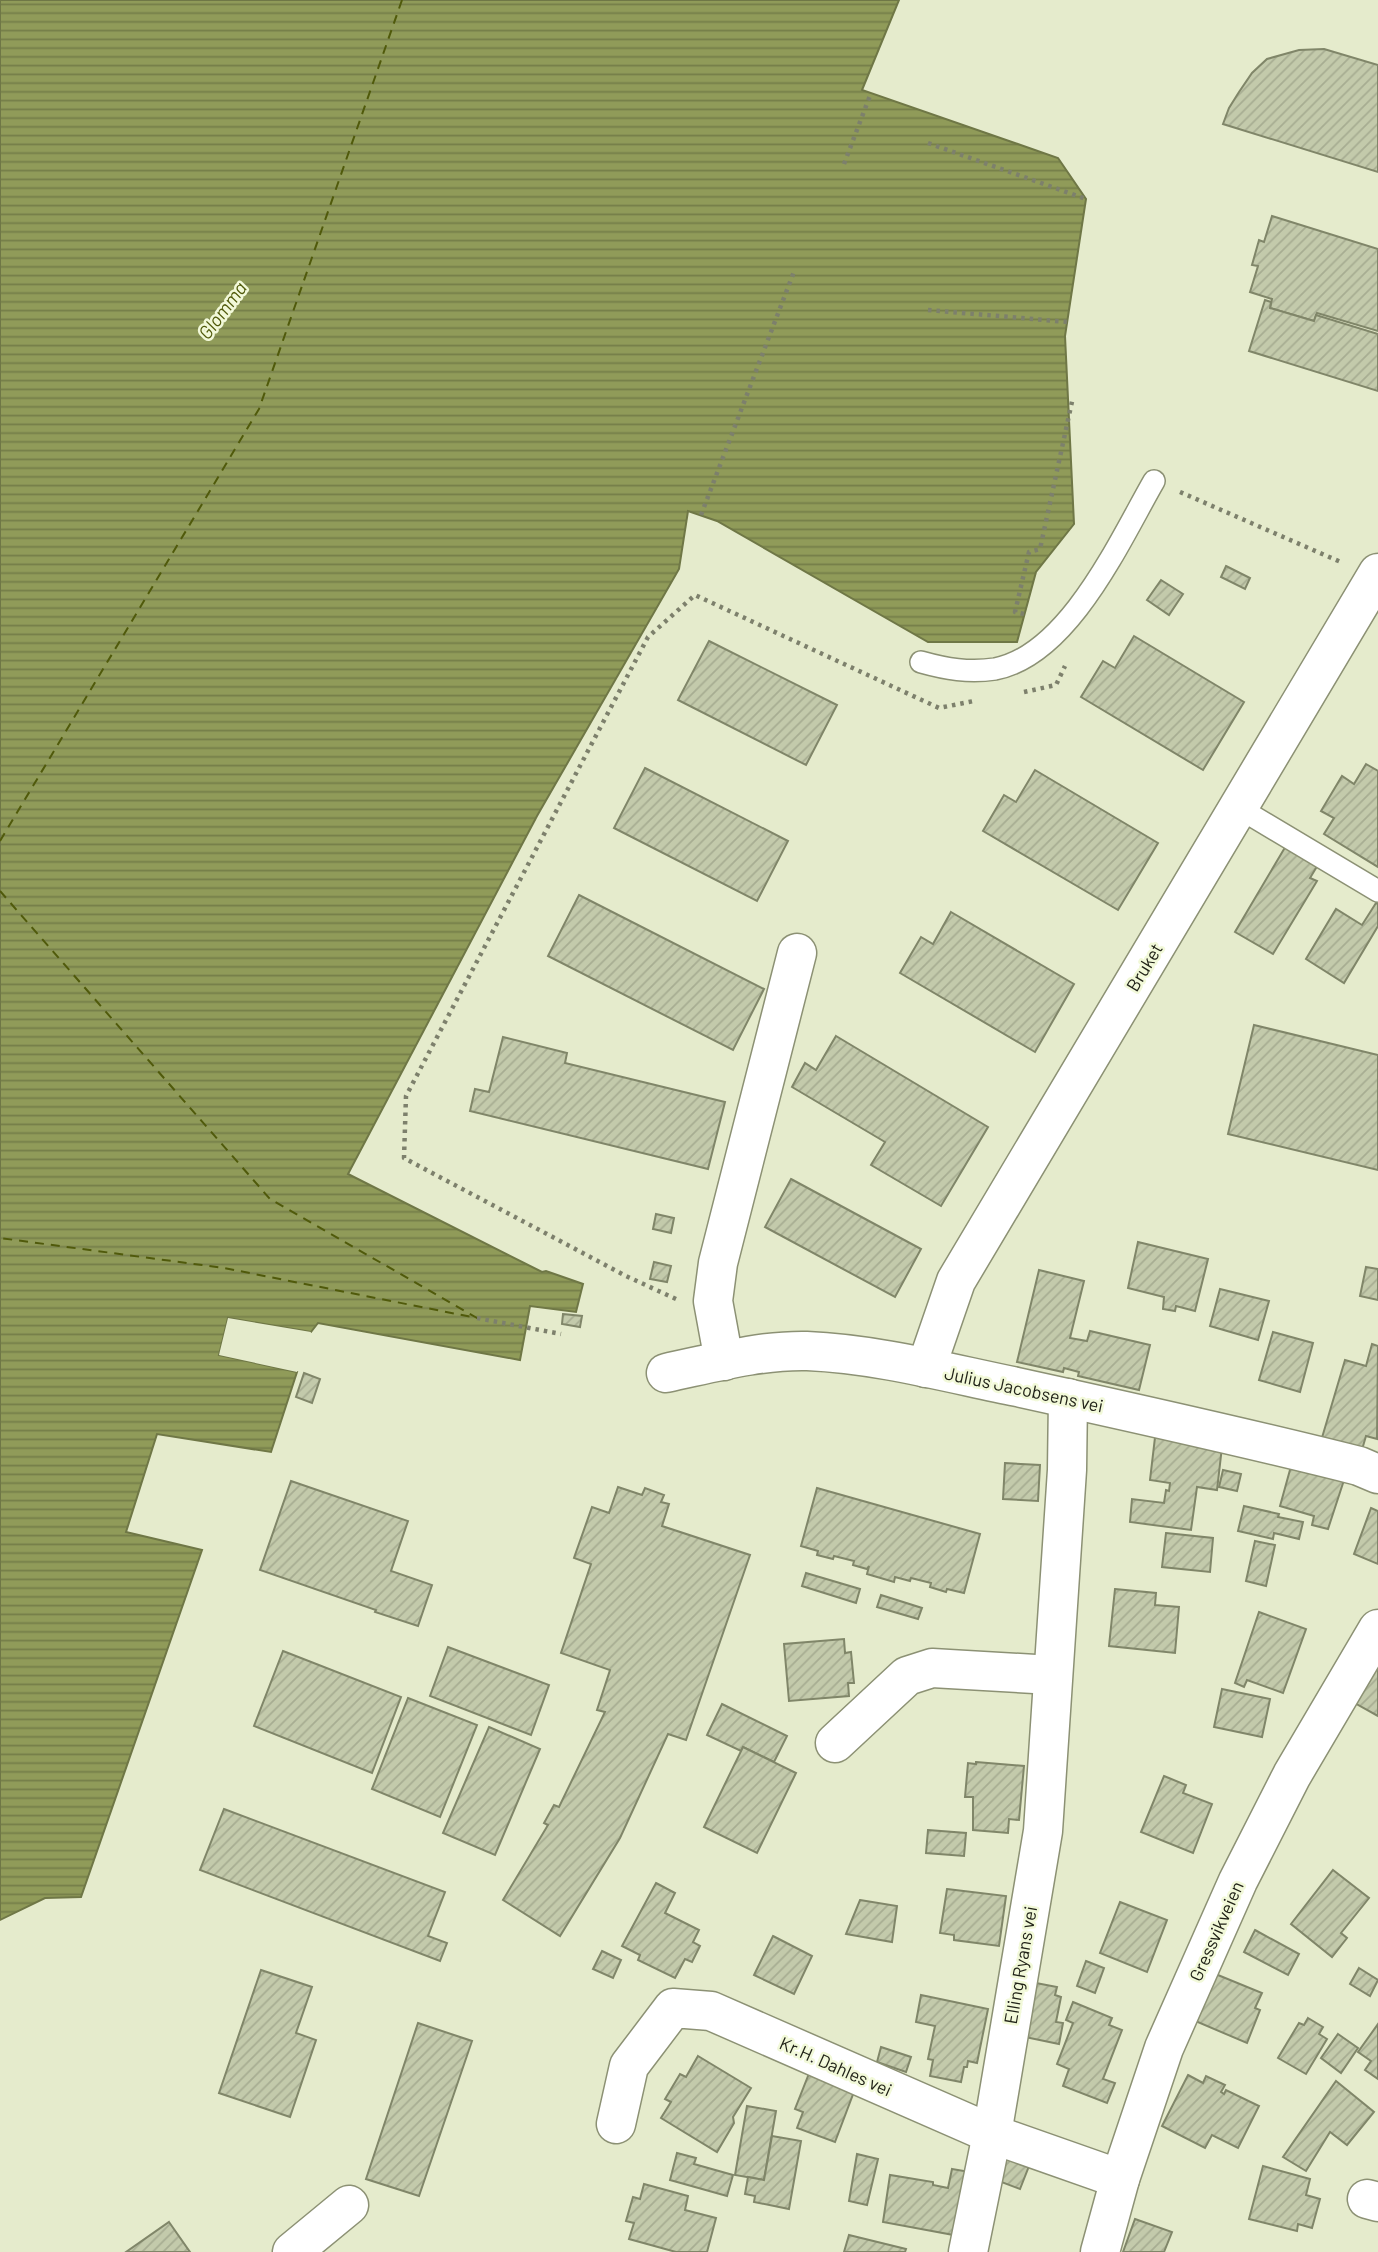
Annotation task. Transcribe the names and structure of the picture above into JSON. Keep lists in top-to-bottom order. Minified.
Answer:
{"streets":{"street":["Bruket","Julius Jacobsens vei","Gressvikveien","Elling Ryans vei","Kr.H. Dahles vei"]},"crossings":[["Bruket","Julius Jacobsens vei"],["Julius Jacobsens vei","Elling Ryans vei"],["Gressvikveien","Kr.H. Dahles vei"],["Elling Ryans vei","Kr.H. Dahles vei"]],"water":["Glomma"]}
